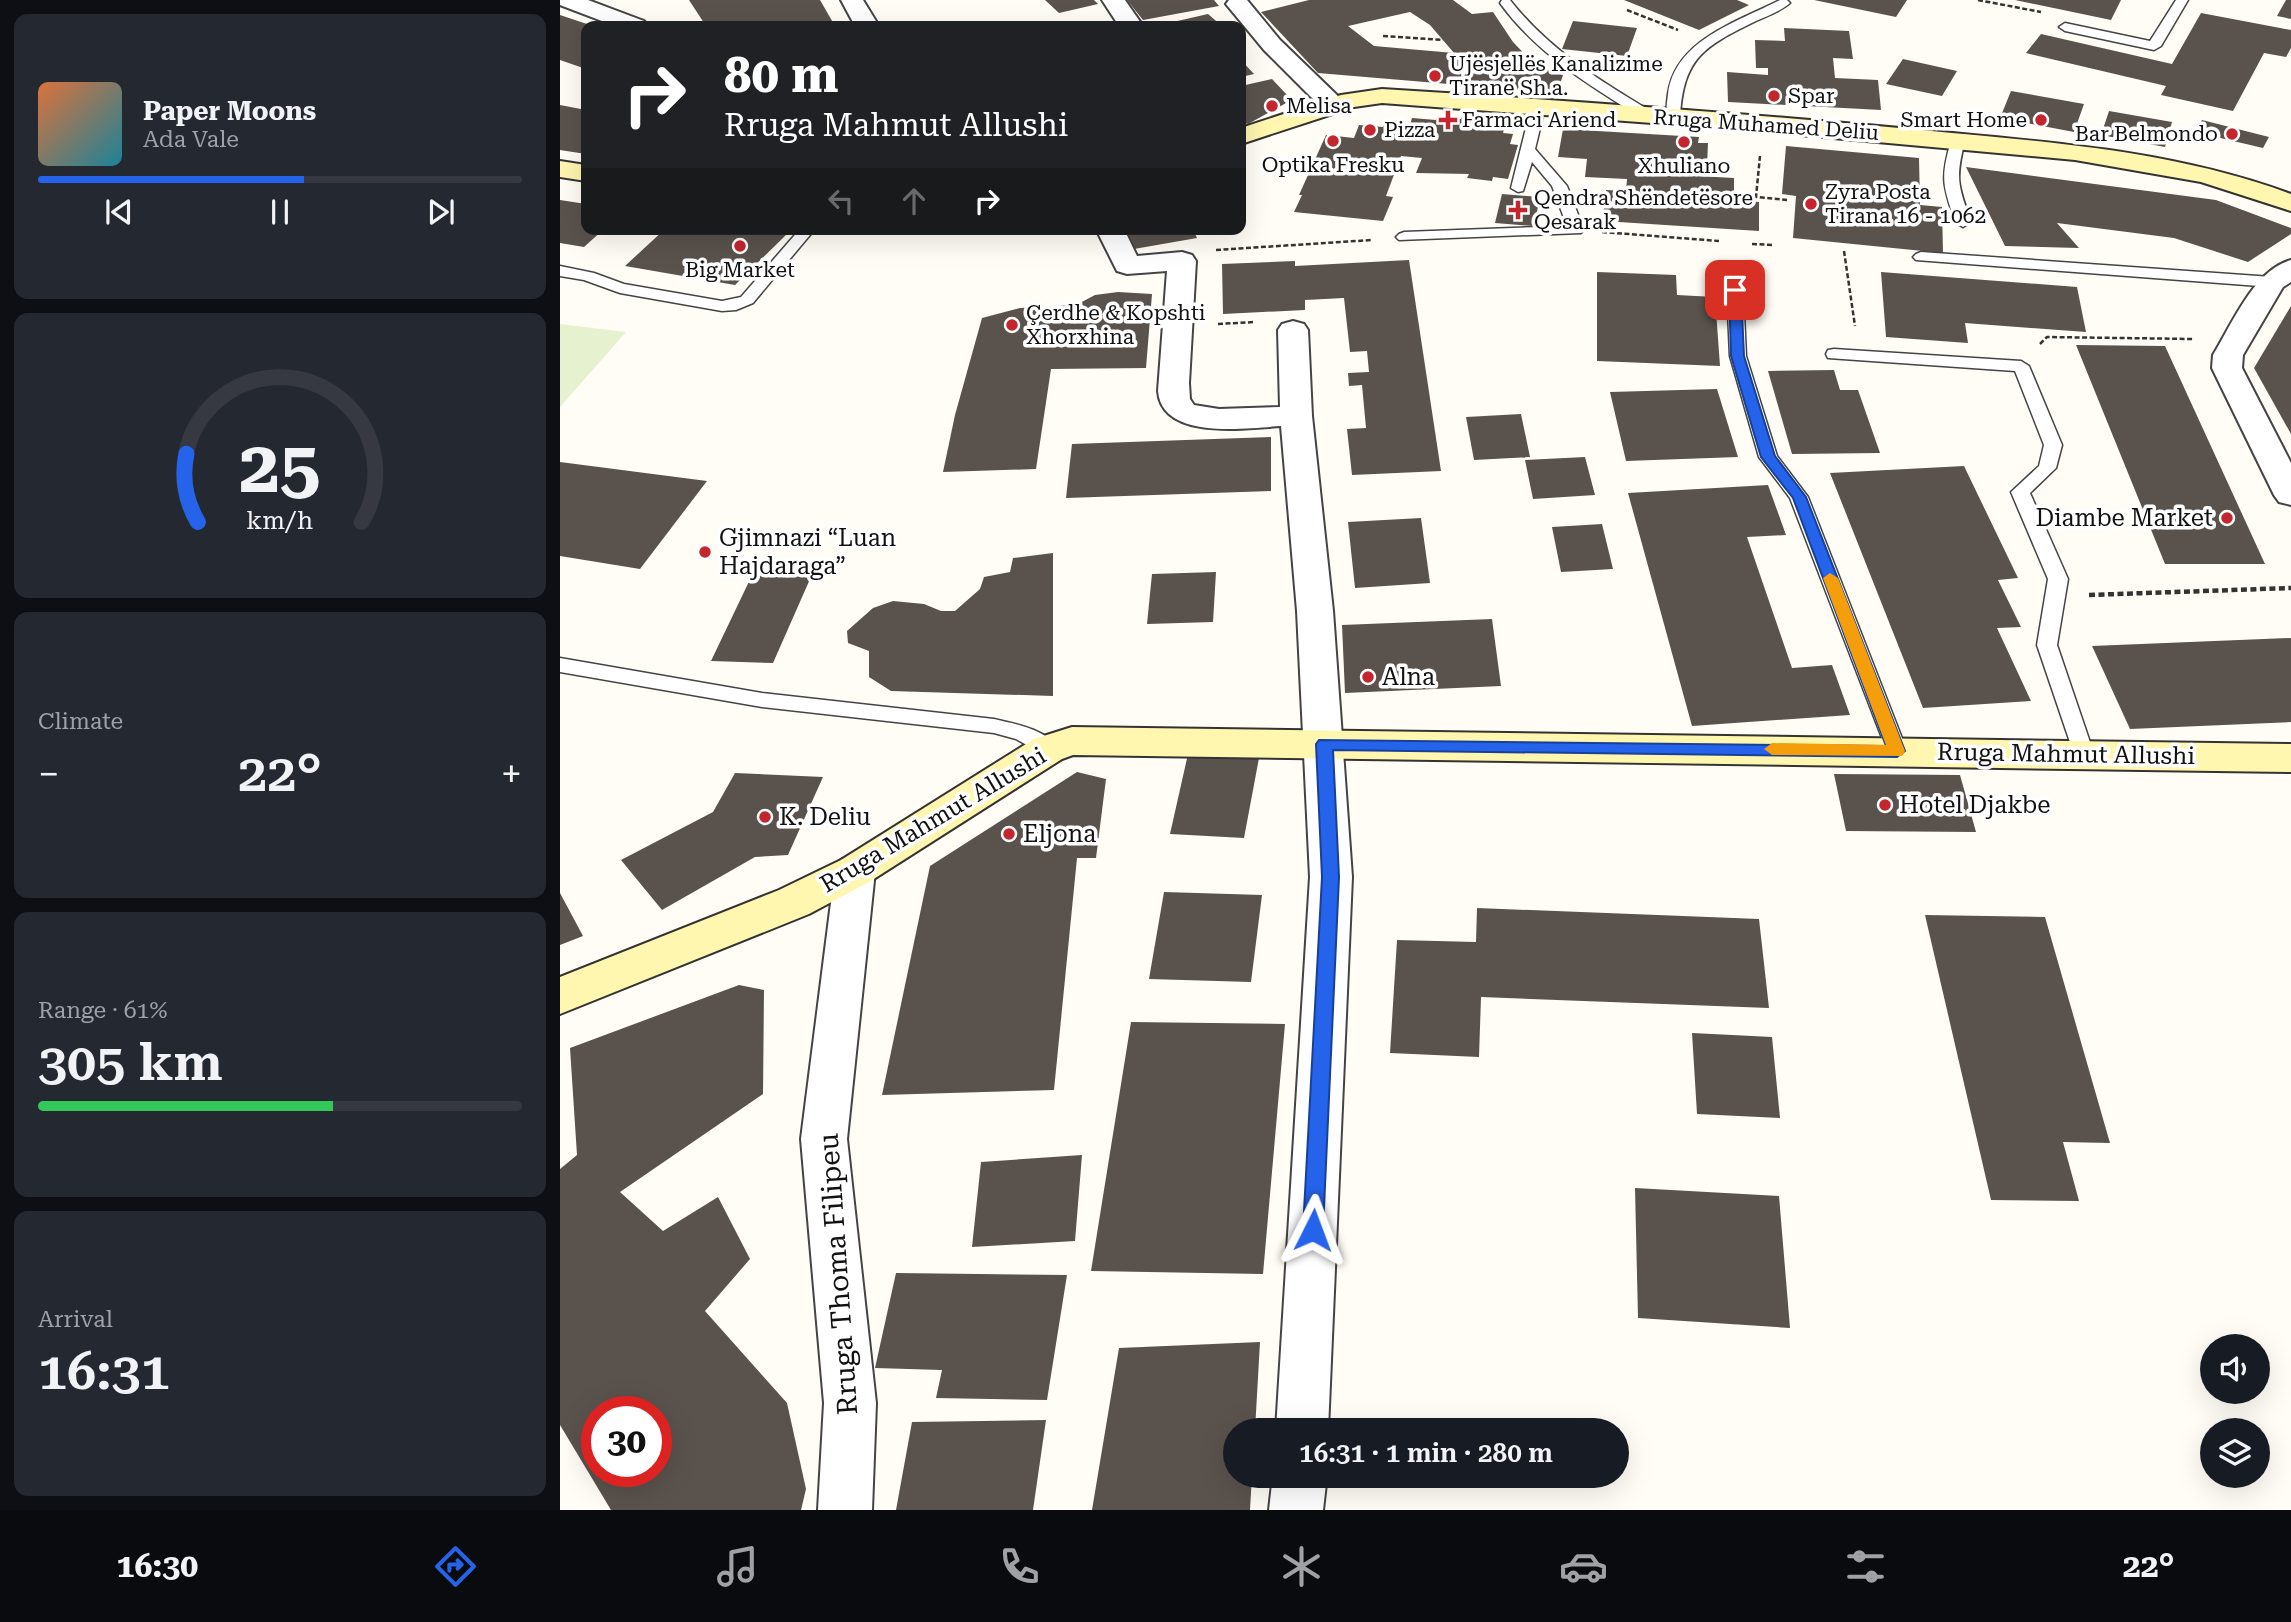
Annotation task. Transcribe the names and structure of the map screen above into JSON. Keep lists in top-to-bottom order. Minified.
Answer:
{"streets":{"street":["Rruga Muhamed Deliu","Rruga Mahmut Allushi","Rruga Thoma Filipeu"]},"crossings":[["Rruga Mahmut Allushi","Rruga Thoma Filipeu"]],"places":{"other":["Ujësjellës Kanalizime Tiranë Sh.a.","Spar","Melisa","Smart Home","Pizza","Bar Belmondo","Optika Fresku","Xhuliano","Zyra Posta Tirana 16 - 1062","Big Market","Çerdhe & Kopshti Xhorxhina","Diambe Market","Gjimnazi “Luan Hajdaraga”","Alna","Hotel Djakbe","K. Deliu","Eljona"],"health":["Farmaci Ariend","Qendra Shëndetësore Qesarak"]},"page":{"turn":["80 m","Rruga Mahmut Allushi"],"song":["Paper Moons","Ada Vale"],"tile":["Climate",["Range · 61%","305 km"],["Arrival","16:31"]],"heat":["−","22°","+"],"limit":"30","trip":"16:31 · 1 min · 280 m","tabs":["16:30","22°"],"gauge":["25","km/h"]}}
